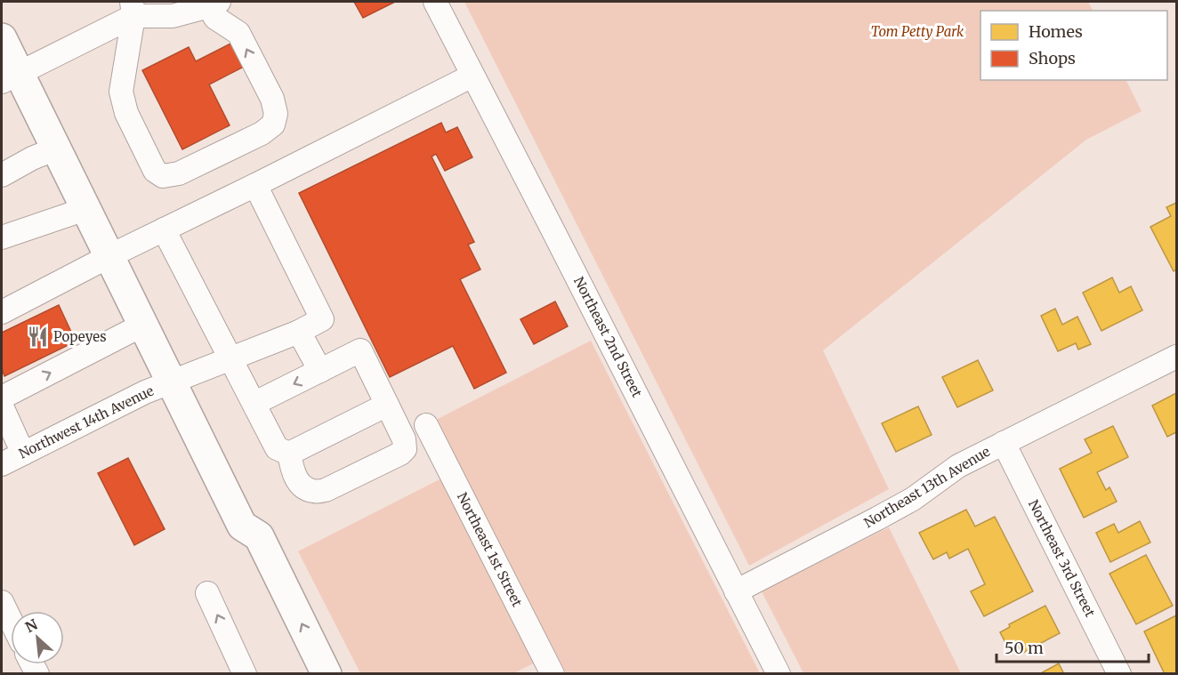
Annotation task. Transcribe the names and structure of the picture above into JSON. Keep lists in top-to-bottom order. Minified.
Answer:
{"streets":{"street":["Northeast 2nd Street","Northwest 14th Avenue","Northeast 13th Avenue","Northeast 1st Street","Northeast 3rd Street"]},"crossings":[["Northeast 2nd Street","Northeast 13th Avenue"],["Northeast 13th Avenue","Northeast 3rd Street"]],"parks":["Tom Petty Park"],"places":{"restaurant":["Popeyes"]},"legend":["Homes","Shops"],"scale_bar":"50 m","north":"top left"}
